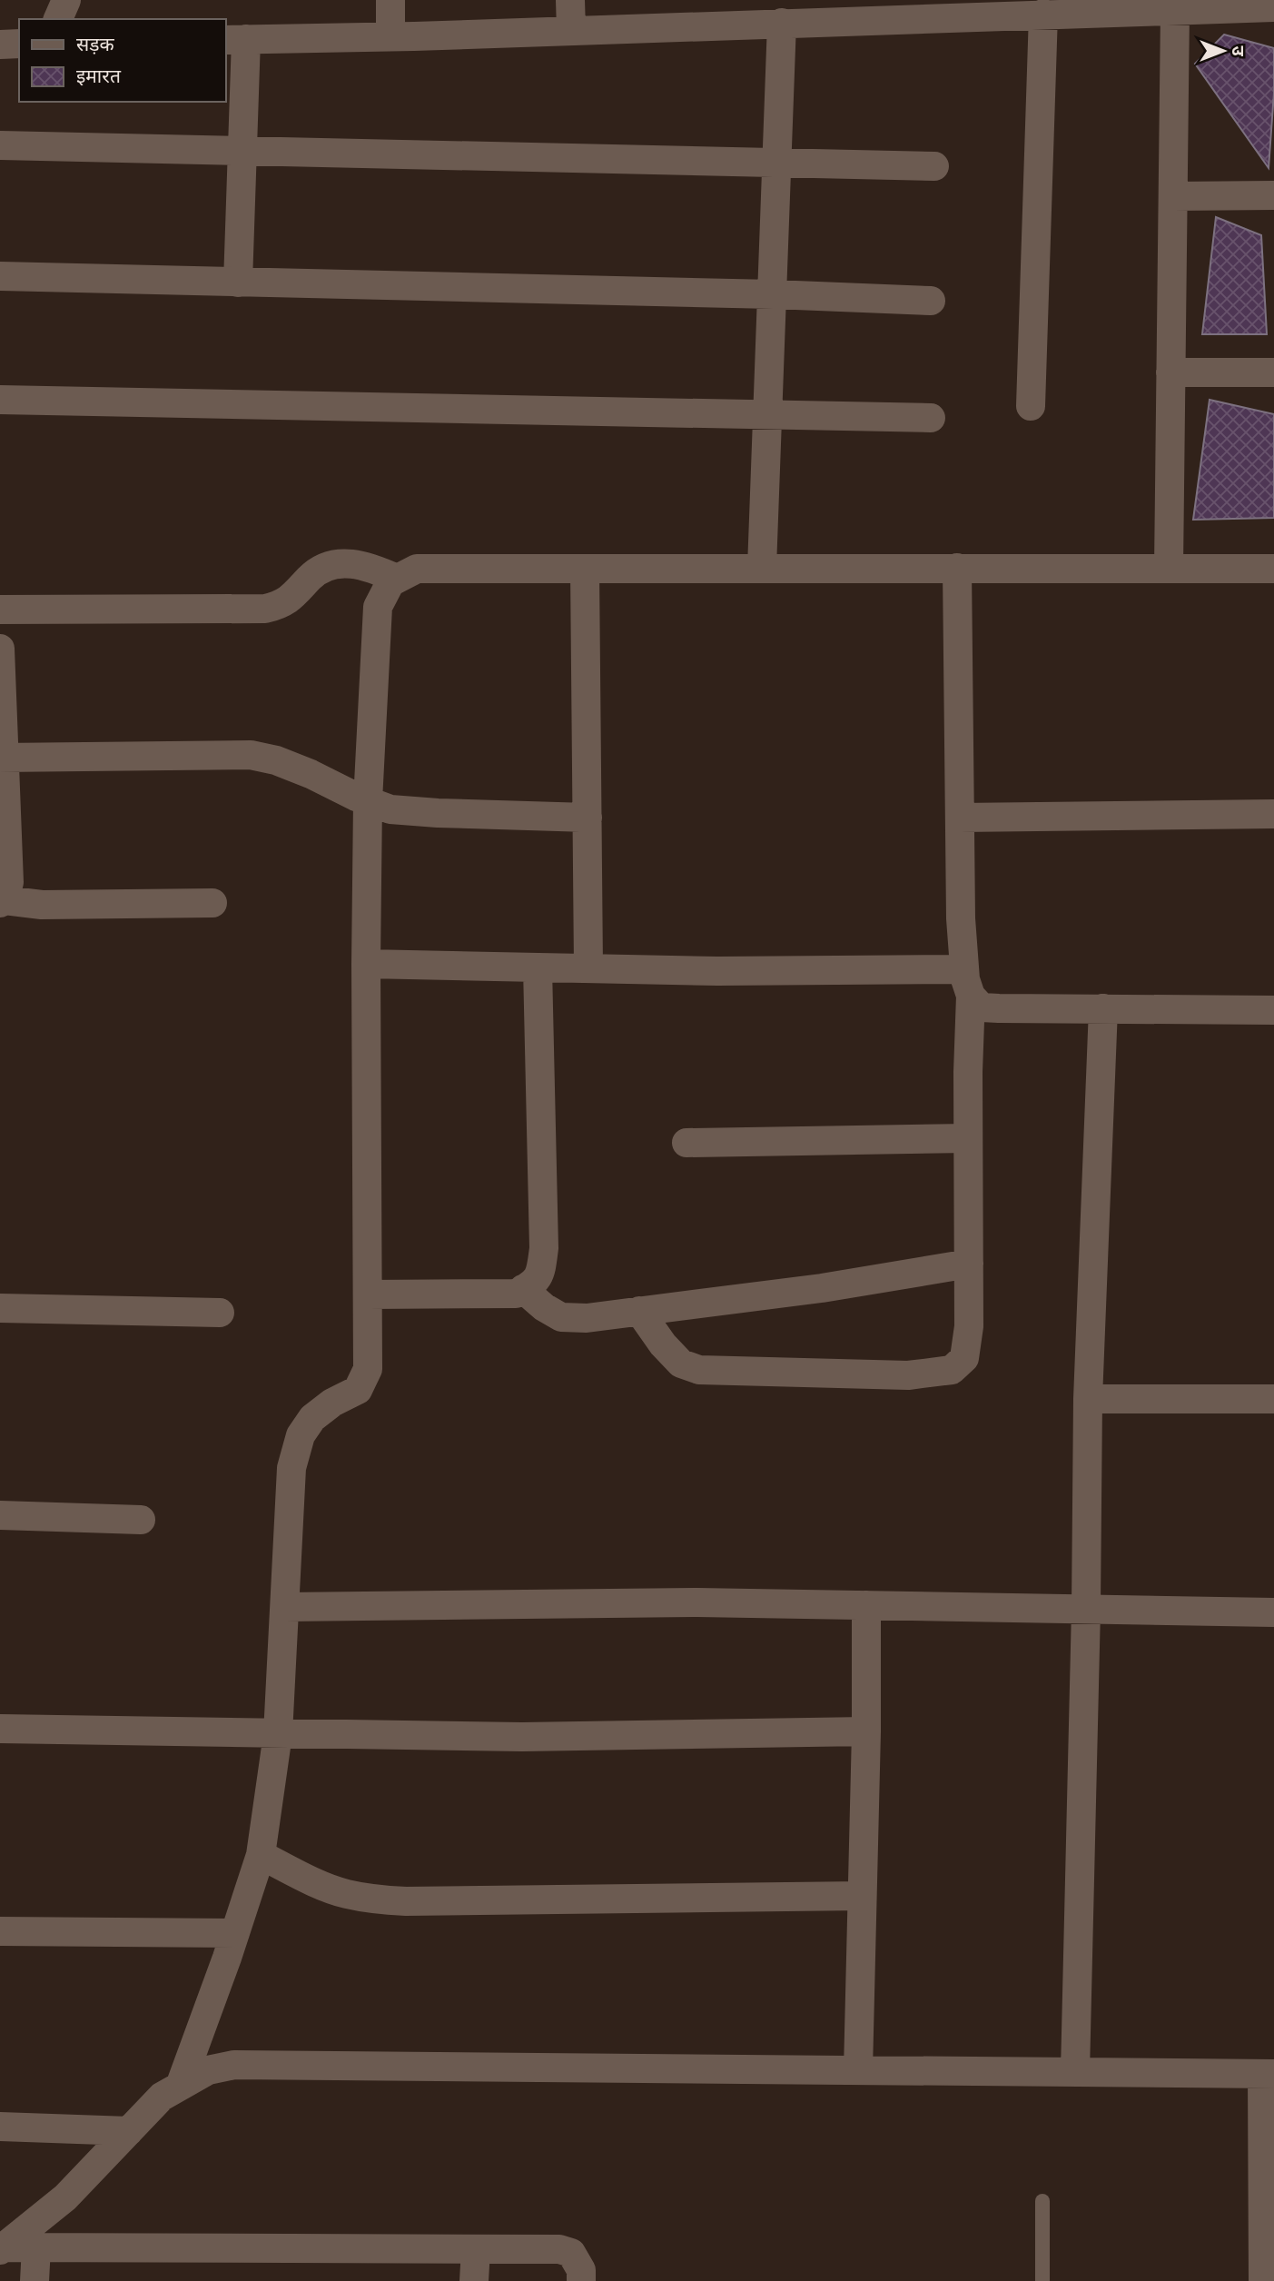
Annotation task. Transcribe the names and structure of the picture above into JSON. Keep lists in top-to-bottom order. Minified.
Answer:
{"legend":["सड़क","इमारत"],"north":"right"}
